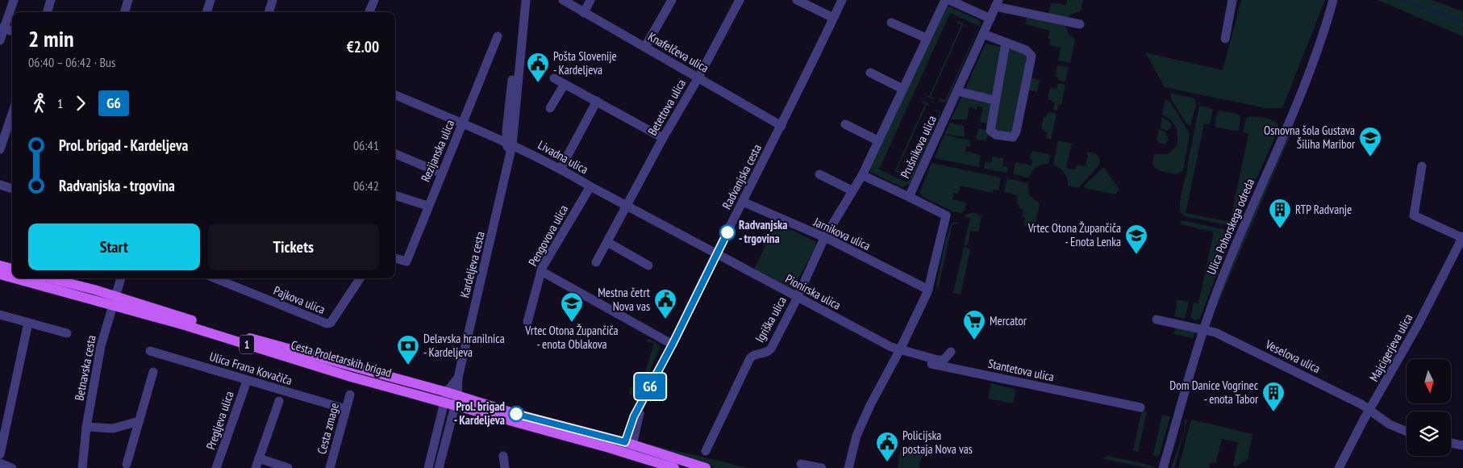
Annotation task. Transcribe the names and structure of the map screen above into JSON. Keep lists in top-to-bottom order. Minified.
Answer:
{"streets":{"main road":["1","Cesta Proletarskih brigad"],"street":["Knafelčeva ulica","Betettova ulica","Prušnikova ulica","Rezijanska ulica","Livadna ulica","Radvanjska cesta","Ulica Pohorskega odreda","Jarnikova ulica","Pengovova ulica","Kardeljeva cesta","Pionirska ulica","Pajkova ulica","Igriška ulica","Majcigerjeva ulica","Veselova ulica","Betnavska cesta","Ulica Frana Kovačiča","Stantetova ulica","Pregljeva ulica","Cesta zmage"]},"crossings":[["Knafelčeva ulica","Betettova ulica"],["Knafelčeva ulica","Radvanjska cesta"],["Betettova ulica","Livadna ulica"],["Prušnikova ulica","Jarnikova ulica"],["Prušnikova ulica","Pionirska ulica"],["Prušnikova ulica","Stantetova ulica"],["Rezijanska ulica","Livadna ulica"],["Livadna ulica","Radvanjska cesta"],["Livadna ulica","Pengovova ulica"],["Livadna ulica","Kardeljeva cesta"],["Livadna ulica","Pionirska ulica"],["Radvanjska cesta","Jarnikova ulica"],["Radvanjska cesta","Pionirska ulica"],["Radvanjska cesta","Cesta Proletarskih brigad"],["Ulica Pohorskega odreda","Veselova ulica"],["Jarnikova ulica","Igriška ulica"],["Pionirska ulica","Igriška ulica"],["Pionirska ulica","Stantetova ulica"],["Majcigerjeva ulica","Veselova ulica"],["Cesta Proletarskih brigad","Betnavska cesta"],["Ulica Frana Kovačiča","Pregljeva ulica"],["Ulica Frana Kovačiča","Cesta zmage"]],"places":{"public building":["Pošta Slovenije - Kardeljeva","Mestna četrt Nova vas","Policijska postaja Nova vas"],"school or university":["Osnovna šola Gustava Šiliha Maribor","Vrtec Otona Župančiča - Enota Lenka","Vrtec Otona Župančiča - enota Oblakova"],"building":["RTP Radvanje","Dom Danice Vogrinec - enota Tabor"],"other":["Radvanjska - trgovina","Prol. brigad - Kardeljeva"],"supermarket":["Mercator"],"bank":["Delavska hranilnica - Kardeljeva"]},"lines":["bus line G6"],"north":"bottom","page":{"on_map":"G6","heading":["2 min","06:40 – 06:42 · Bus","€2.00"],"legs":["1","G6"],"list":[{"name":"Prol. brigad - Kardeljeva","value":"06:41"},{"name":"Radvanjska - trgovina","value":"06:42"}],"buttons":["Start","Tickets"]}}
